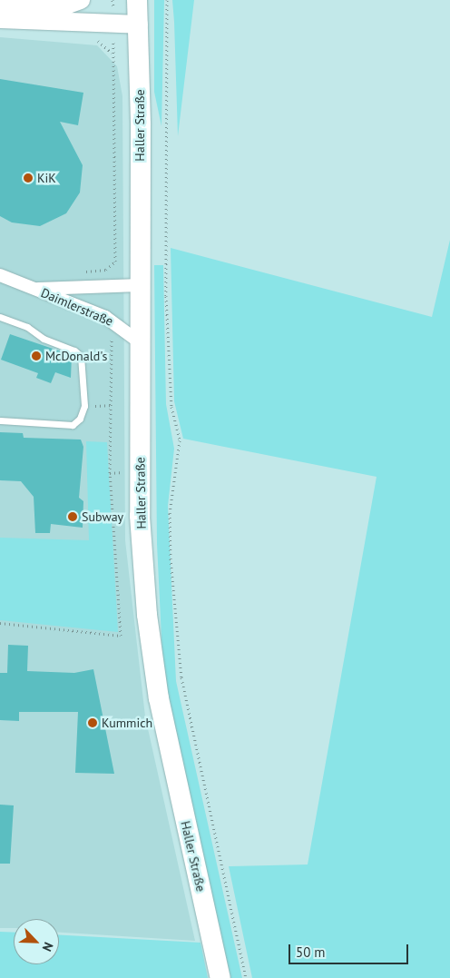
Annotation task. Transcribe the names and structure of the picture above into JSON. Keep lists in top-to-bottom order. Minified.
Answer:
{"streets":{"main road":["Haller Straße"],"street":["Daimlerstraße"]},"crossings":[["Haller Straße","Daimlerstraße"]],"places":["KiK","McDonald's","Subway","Kummich"],"scale_bar":"50 m","north":"bottom right"}
